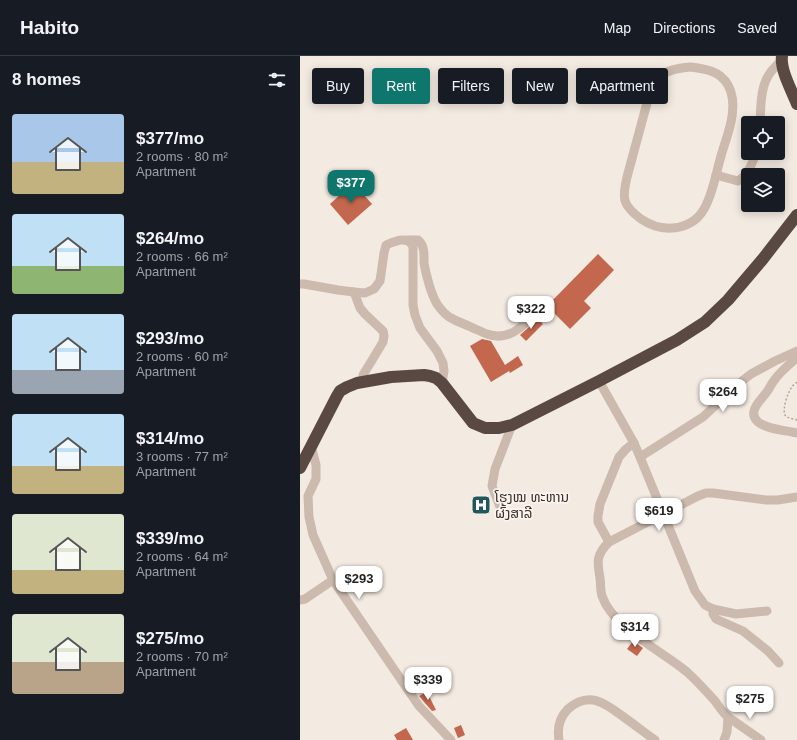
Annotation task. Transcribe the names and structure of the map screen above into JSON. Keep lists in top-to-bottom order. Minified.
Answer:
{"places":{"hospital":["ໂຮງໝ ທະຫານ ຜົ້ງສາລີ"]},"page":{"header":"Habito","nav":["Map","Directions","Saved"],"heading":"8 homes","chip":["Buy","Rent","Filters","New","Apartment"],"list":[{"name":"$377/mo","note":"2 rooms · 80 m² · Apartment"},{"name":"$264/mo","note":"2 rooms · 66 m² · Apartment"},{"name":"$293/mo","note":"2 rooms · 60 m² · Apartment"},{"name":"$314/mo","note":"3 rooms · 77 m² · Apartment"},{"name":"$339/mo","note":"2 rooms · 64 m² · Apartment"},{"name":"$275/mo","note":"2 rooms · 70 m² · Apartment"}],"price":["$377","$322","$264","$619","$293","$314","$339","$275"]}}
